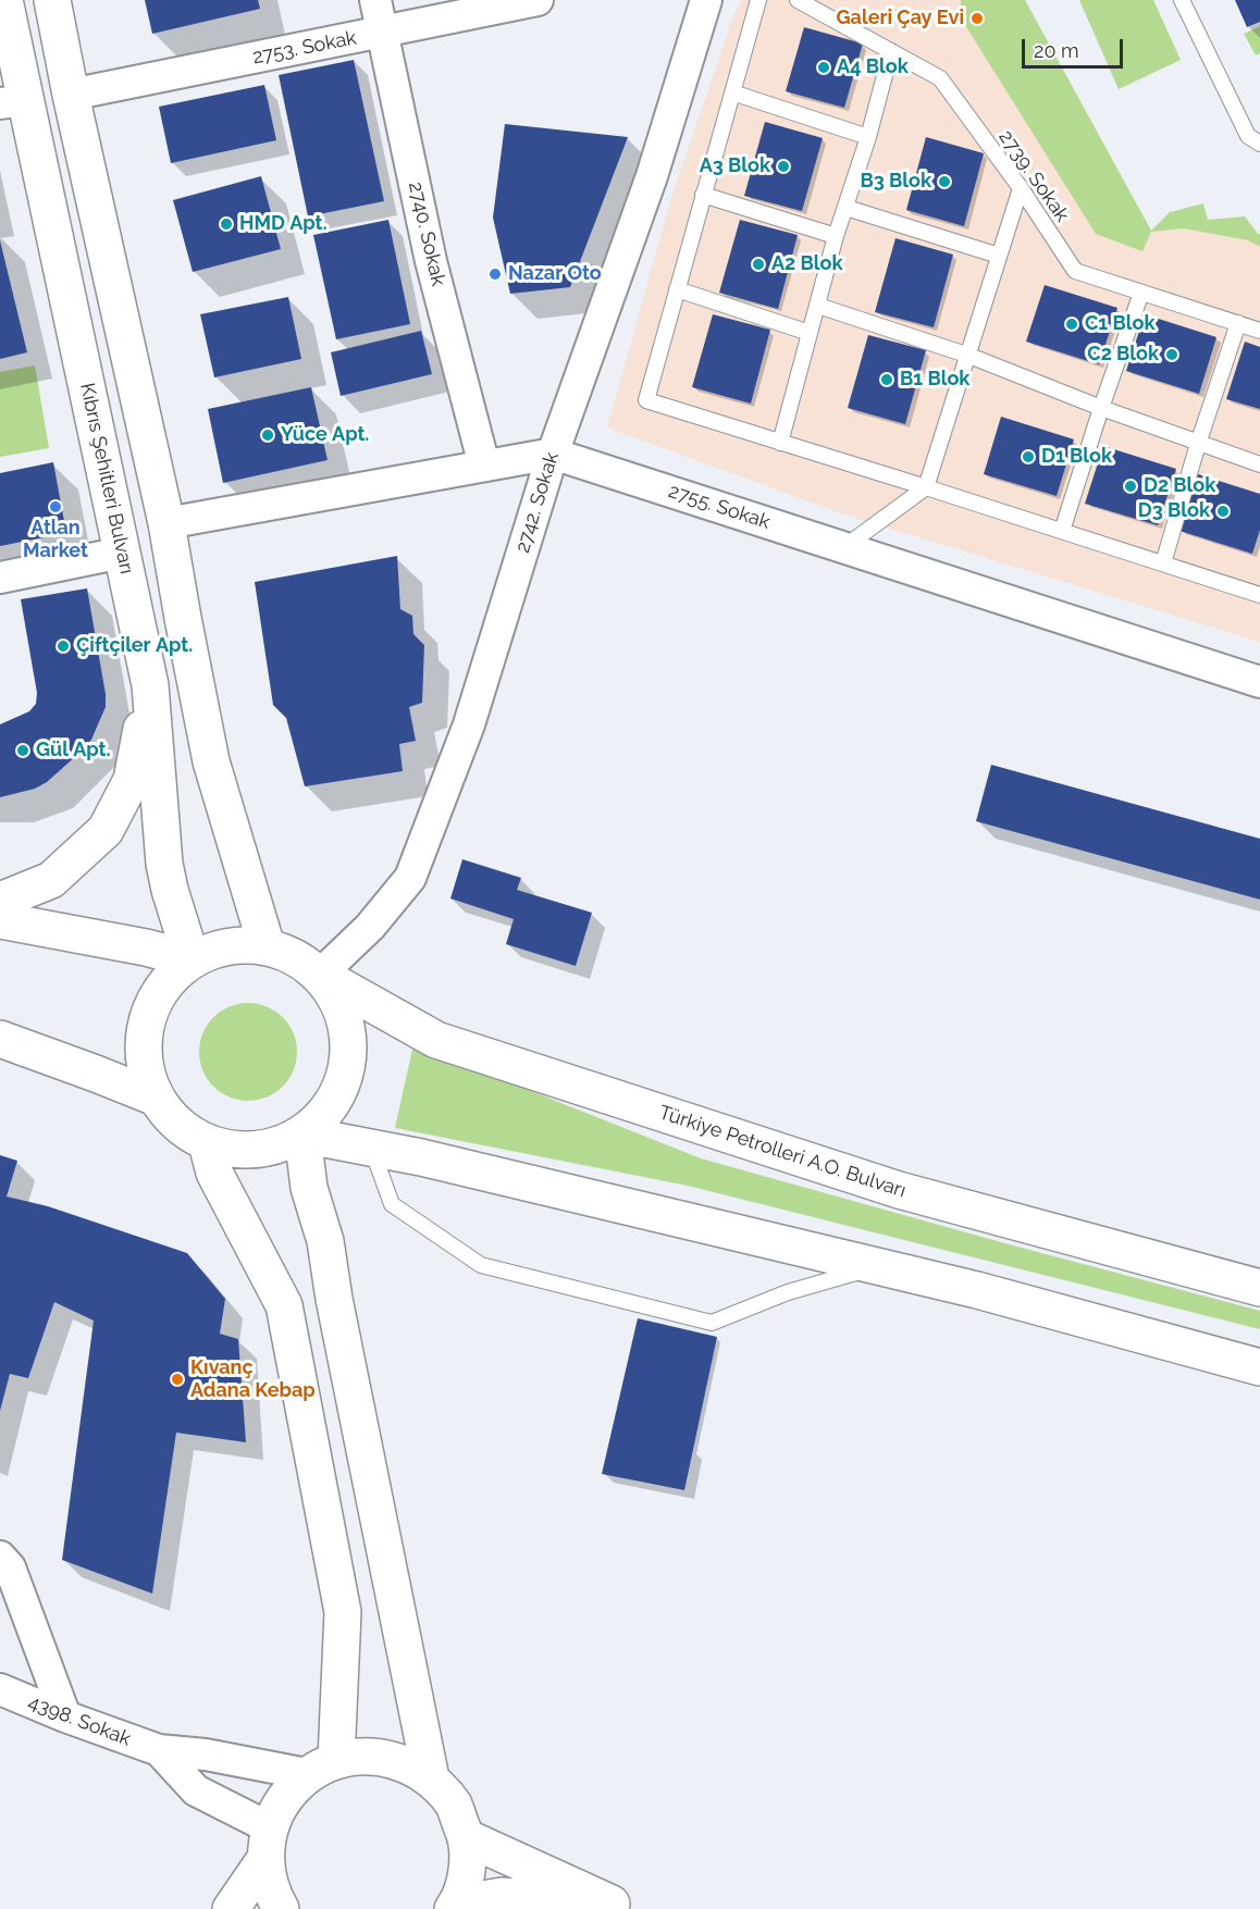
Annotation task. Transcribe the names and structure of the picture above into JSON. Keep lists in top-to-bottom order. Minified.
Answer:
{"streets":{"main road":["Kıbrıs Şehitleri Bulvarı","Türkiye Petrolleri A.O. Bulvarı"],"street":["2753. Sokak","2740. Sokak","2742. Sokak","2755. Sokak","4398. Sokak"],"lane":["2739. Sokak"]},"crossings":[["2753. Sokak","2740. Sokak"],["2740. Sokak","2755. Sokak"],["Kıbrıs Şehitleri Bulvarı","2742. Sokak"],["Kıbrıs Şehitleri Bulvarı","Türkiye Petrolleri A.O. Bulvarı"],["2742. Sokak","2755. Sokak"],["2742. Sokak","Türkiye Petrolleri A.O. Bulvarı"]],"places":["Galeri Çay Evi","A4 Blok","A3 Blok","B3 Blok","HMD Apt.","A2 Blok","Nazar Oto","C1 Blok","C2 Blok","B1 Blok","Yüce Apt.","D1 Blok","D2 Blok","Atlan Market","D3 Blok","Çiftçiler Apt.","Gül Apt.","Kıvanç Adana Kebap"],"scale_bar":"20 m"}
